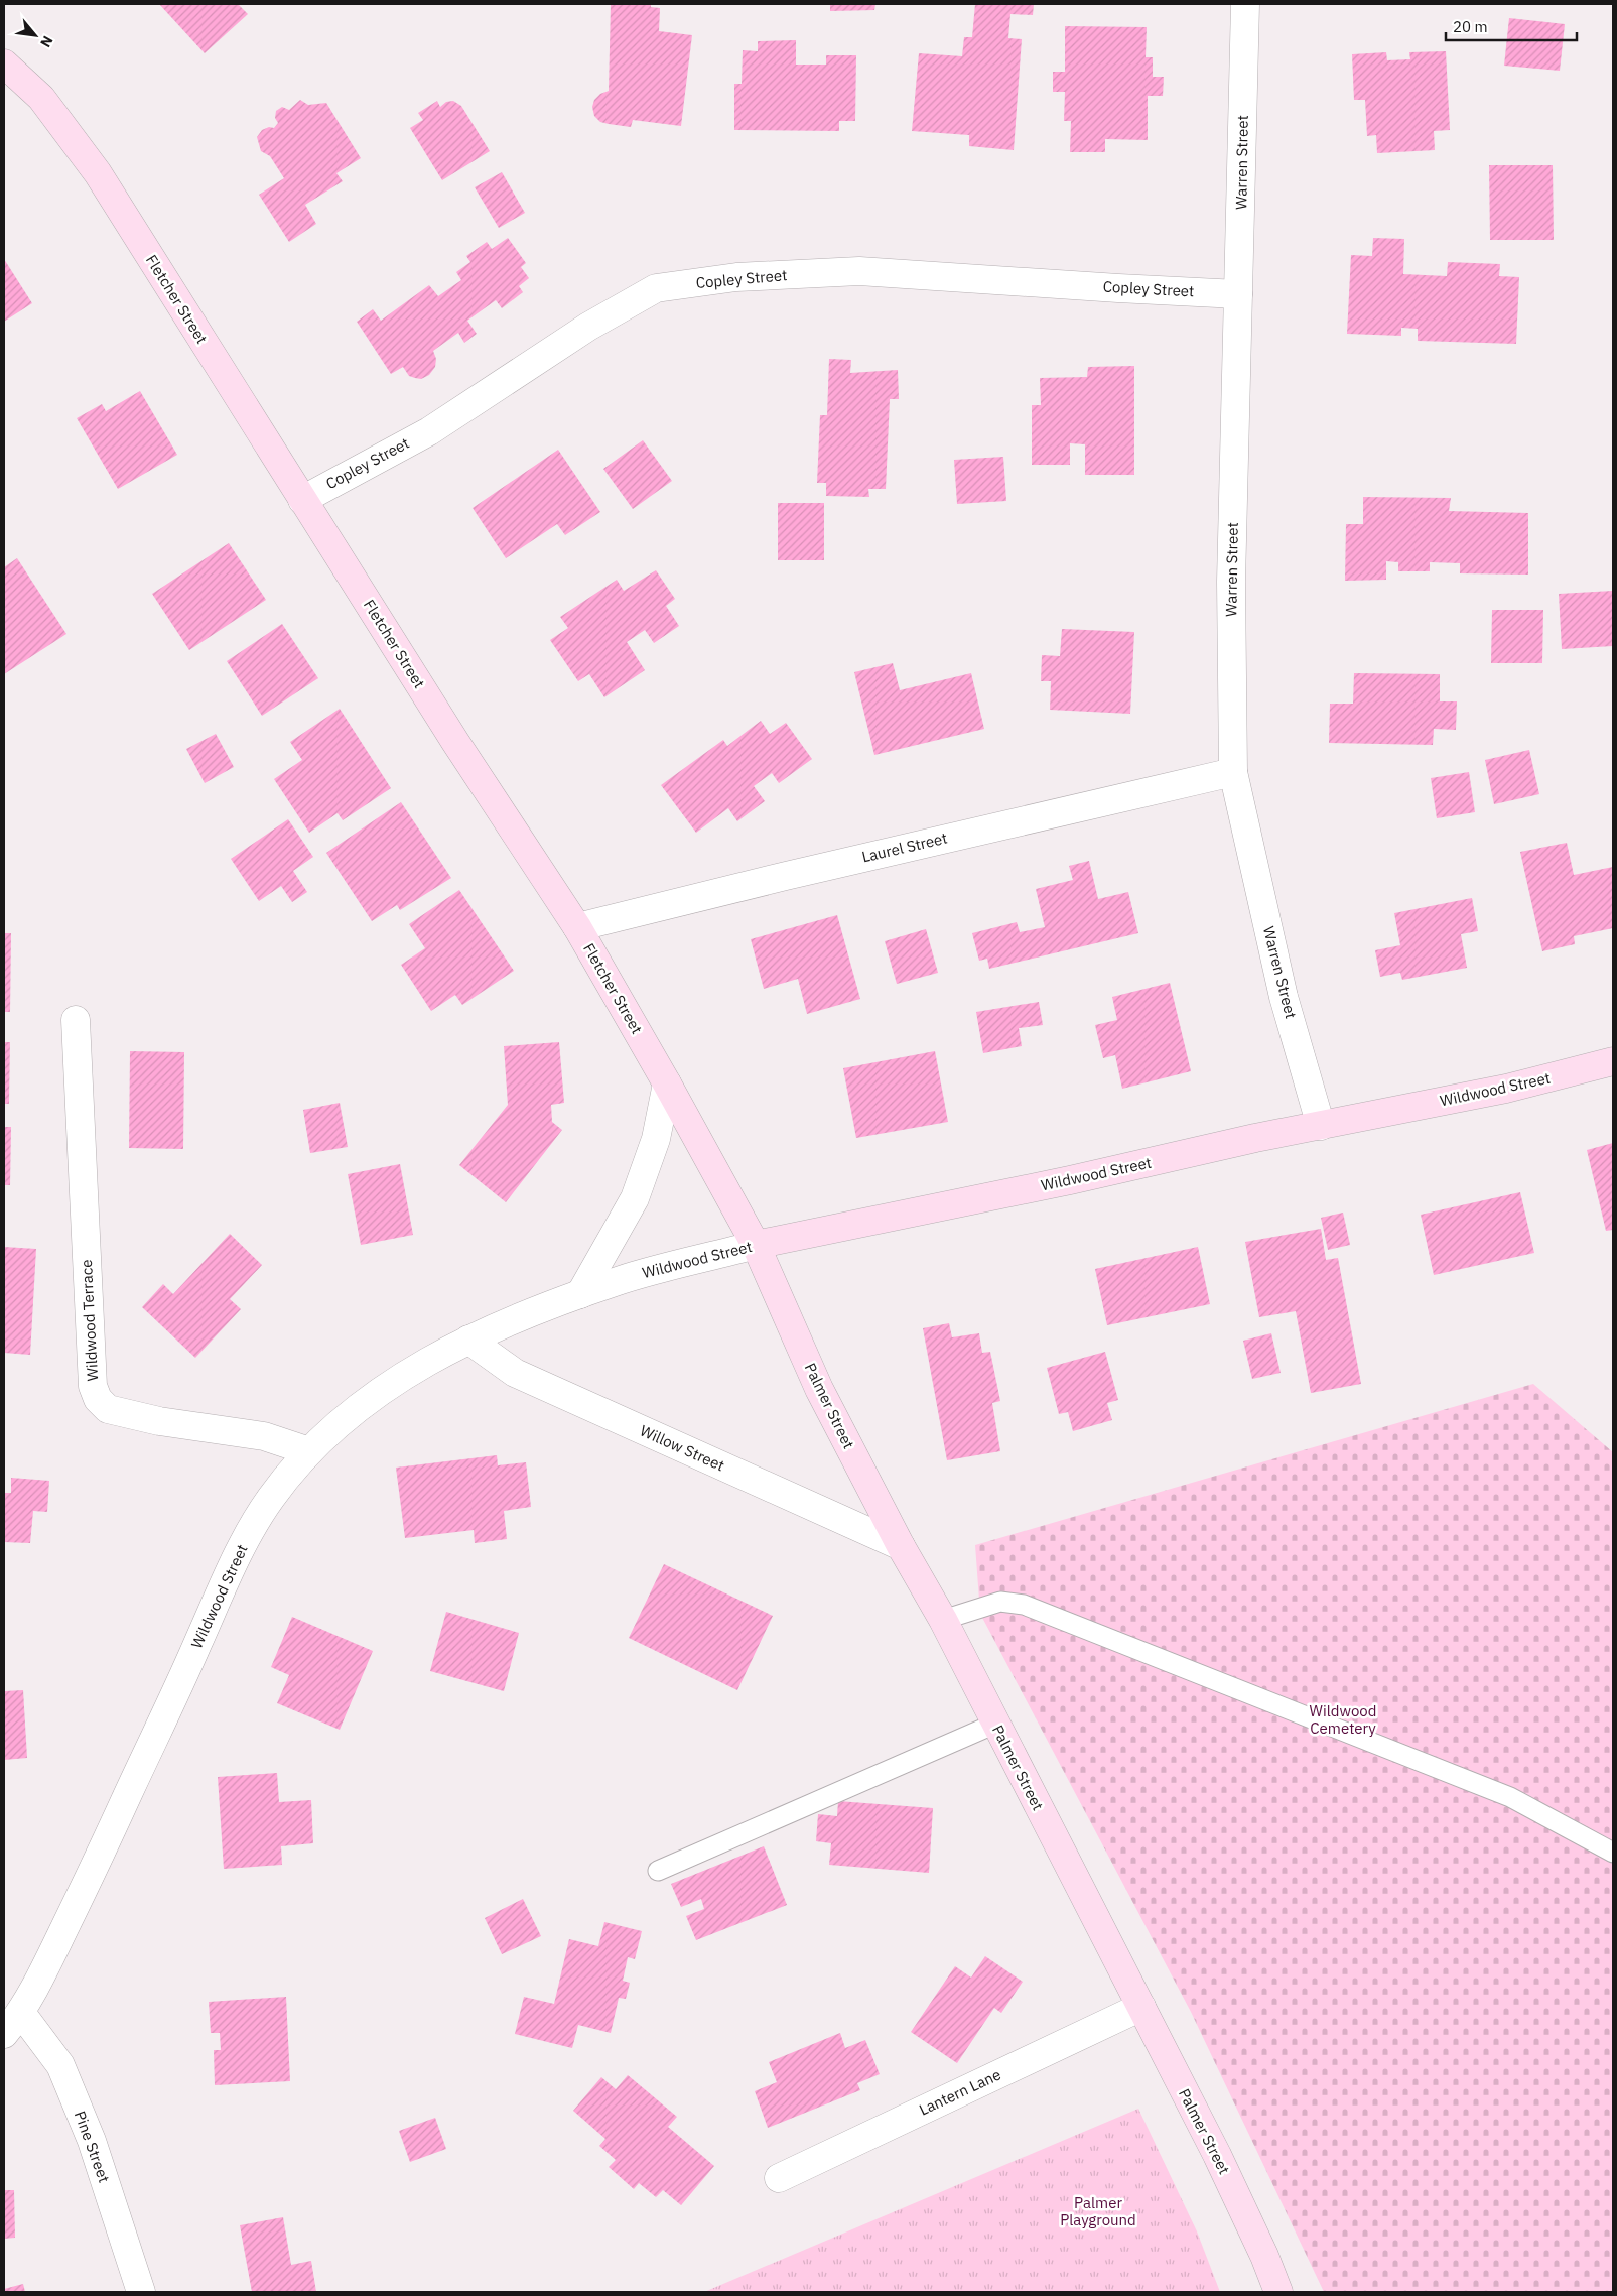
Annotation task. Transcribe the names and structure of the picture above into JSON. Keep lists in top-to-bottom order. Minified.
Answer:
{"streets":{"street":["Warren Street","Copley Street","Fletcher Street","Laurel Street","Wildwood Street","Wildwood Terrace","Palmer Street","Willow Street","Lantern Lane","Pine Street"]},"crossings":[["Warren Street","Copley Street"],["Warren Street","Laurel Street"],["Warren Street","Wildwood Street"],["Copley Street","Fletcher Street"],["Fletcher Street","Laurel Street"],["Fletcher Street","Wildwood Street"],["Fletcher Street","Palmer Street"],["Wildwood Street","Wildwood Terrace"],["Wildwood Street","Palmer Street"],["Wildwood Street","Willow Street"],["Wildwood Street","Pine Street"],["Palmer Street","Willow Street"],["Palmer Street","Lantern Lane"]],"parks":["Wildwood Cemetery","Palmer Playground"],"scale_bar":"20 m","north":"bottom right"}
